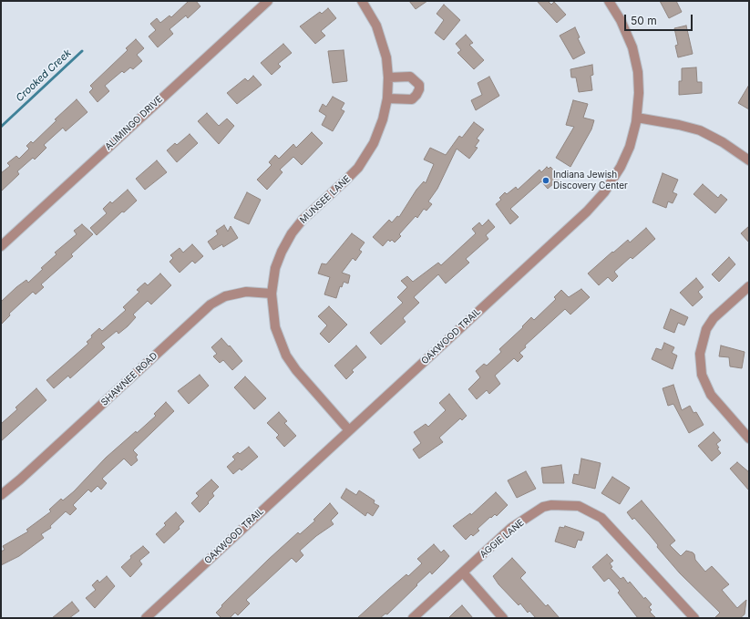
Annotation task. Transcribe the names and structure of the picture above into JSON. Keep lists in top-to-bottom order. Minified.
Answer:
{"streets":{"street":["ALIMINGO DRIVE","MUNSEE LANE","OAKWOOD TRAIL","SHAWNEE ROAD","AGGIE LANE"]},"crossings":[["MUNSEE LANE","OAKWOOD TRAIL"],["MUNSEE LANE","SHAWNEE ROAD"]],"water":["Crooked Creek"],"places":["Indiana Jewish Discovery Center"],"scale_bar":"50 m"}
